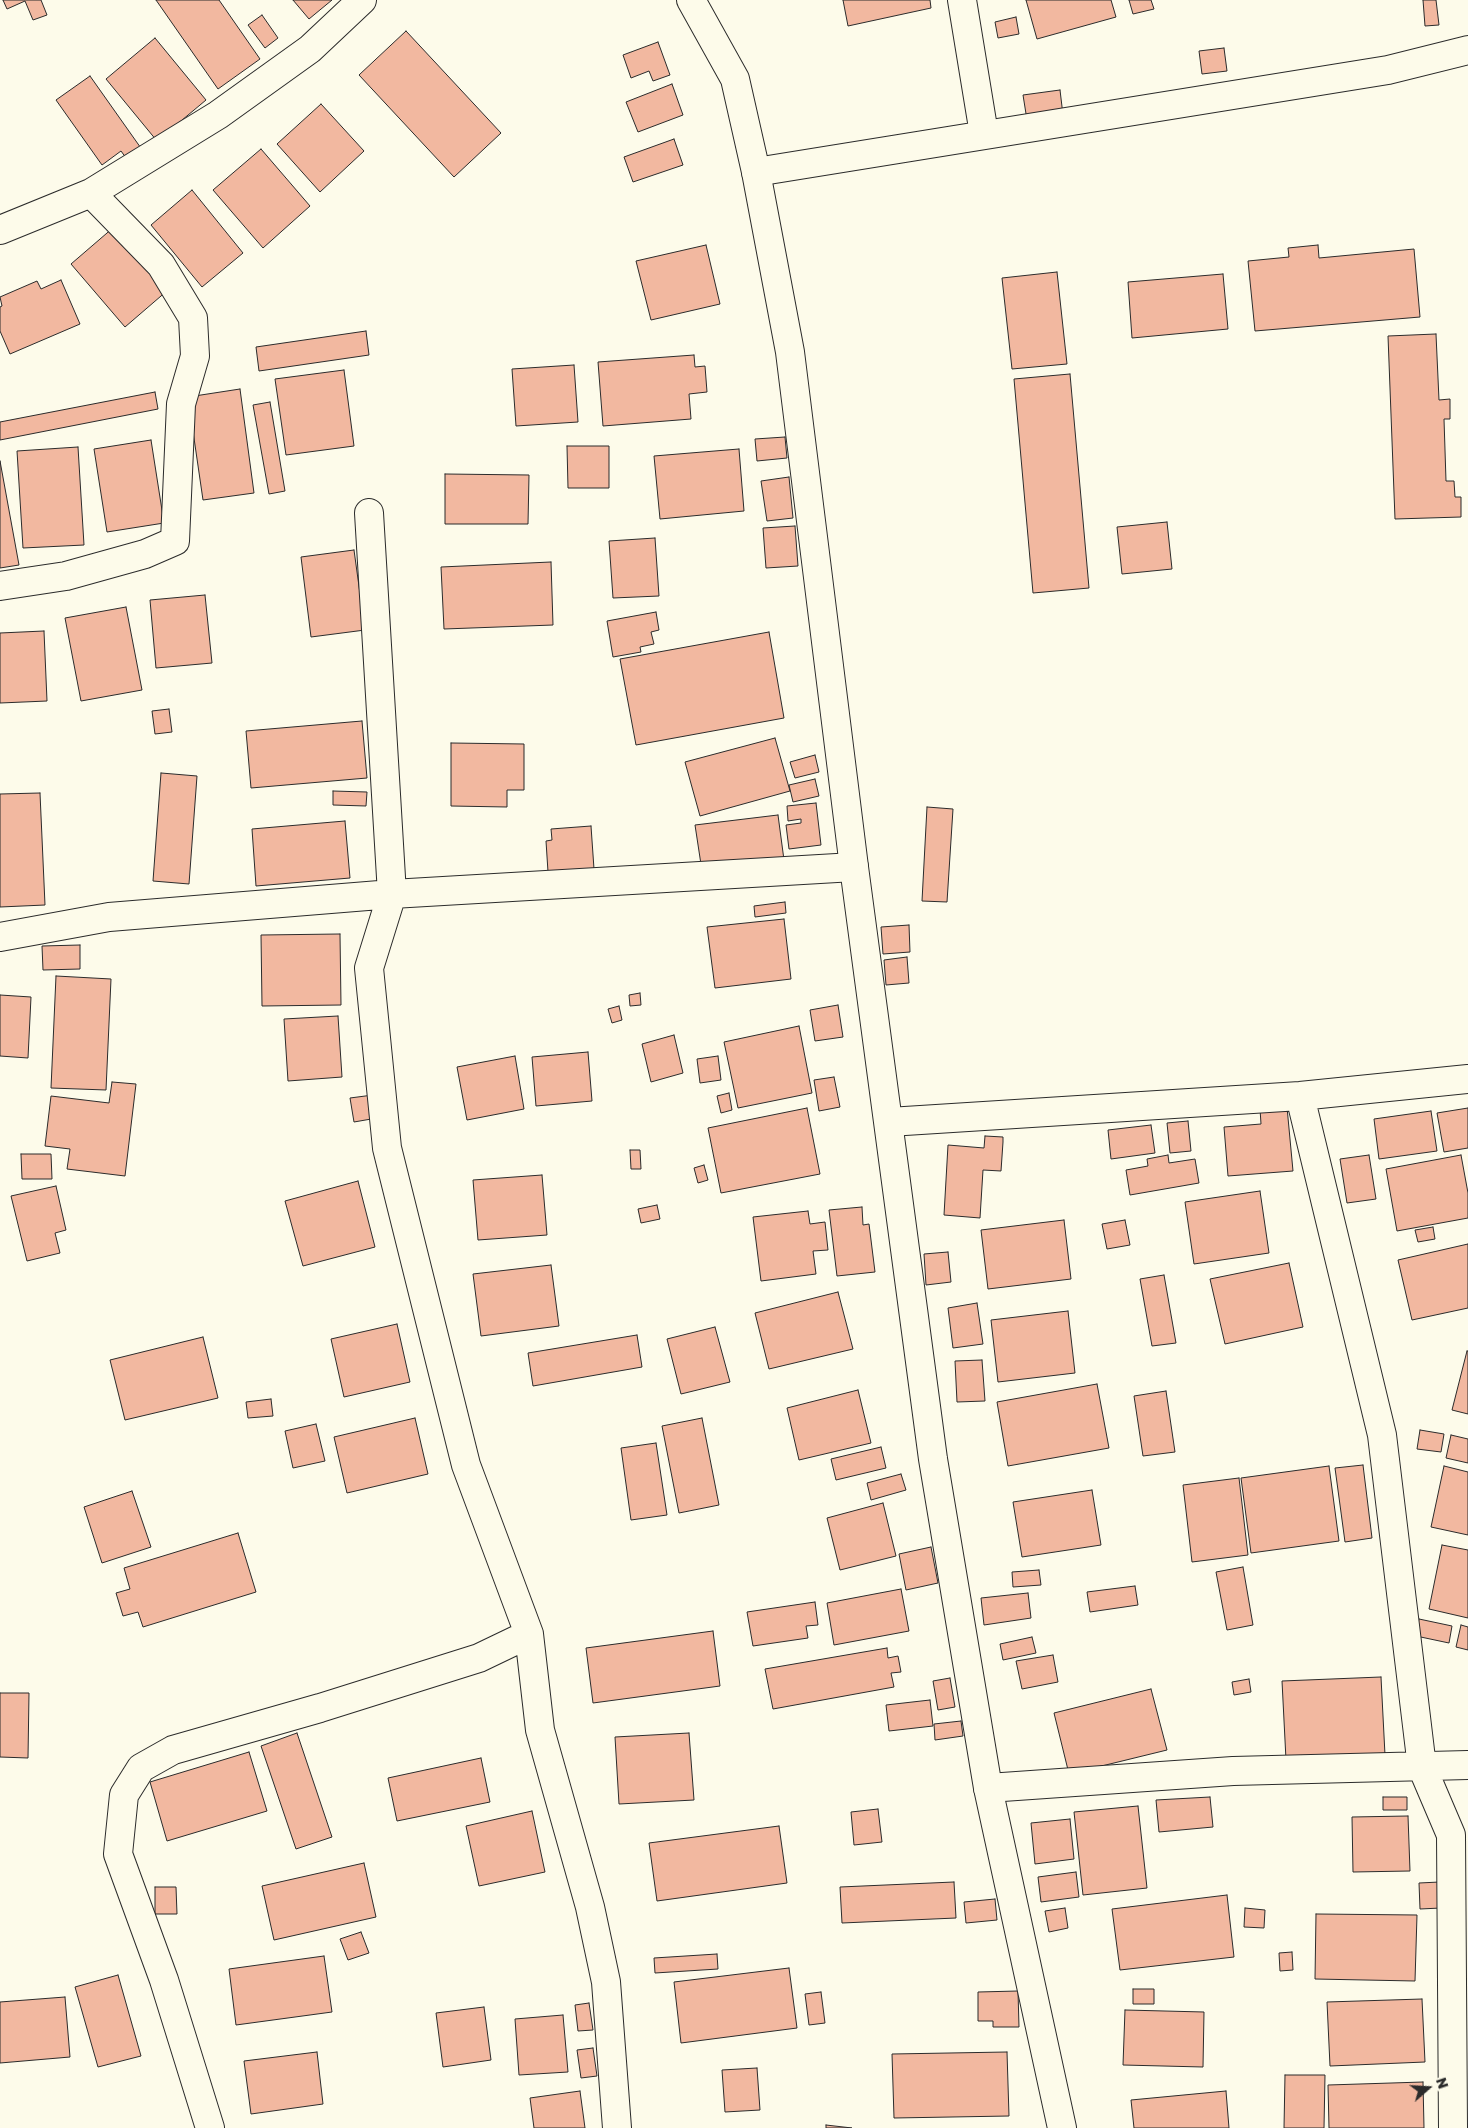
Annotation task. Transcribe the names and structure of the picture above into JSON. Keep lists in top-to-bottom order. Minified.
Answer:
{"north":"right"}
